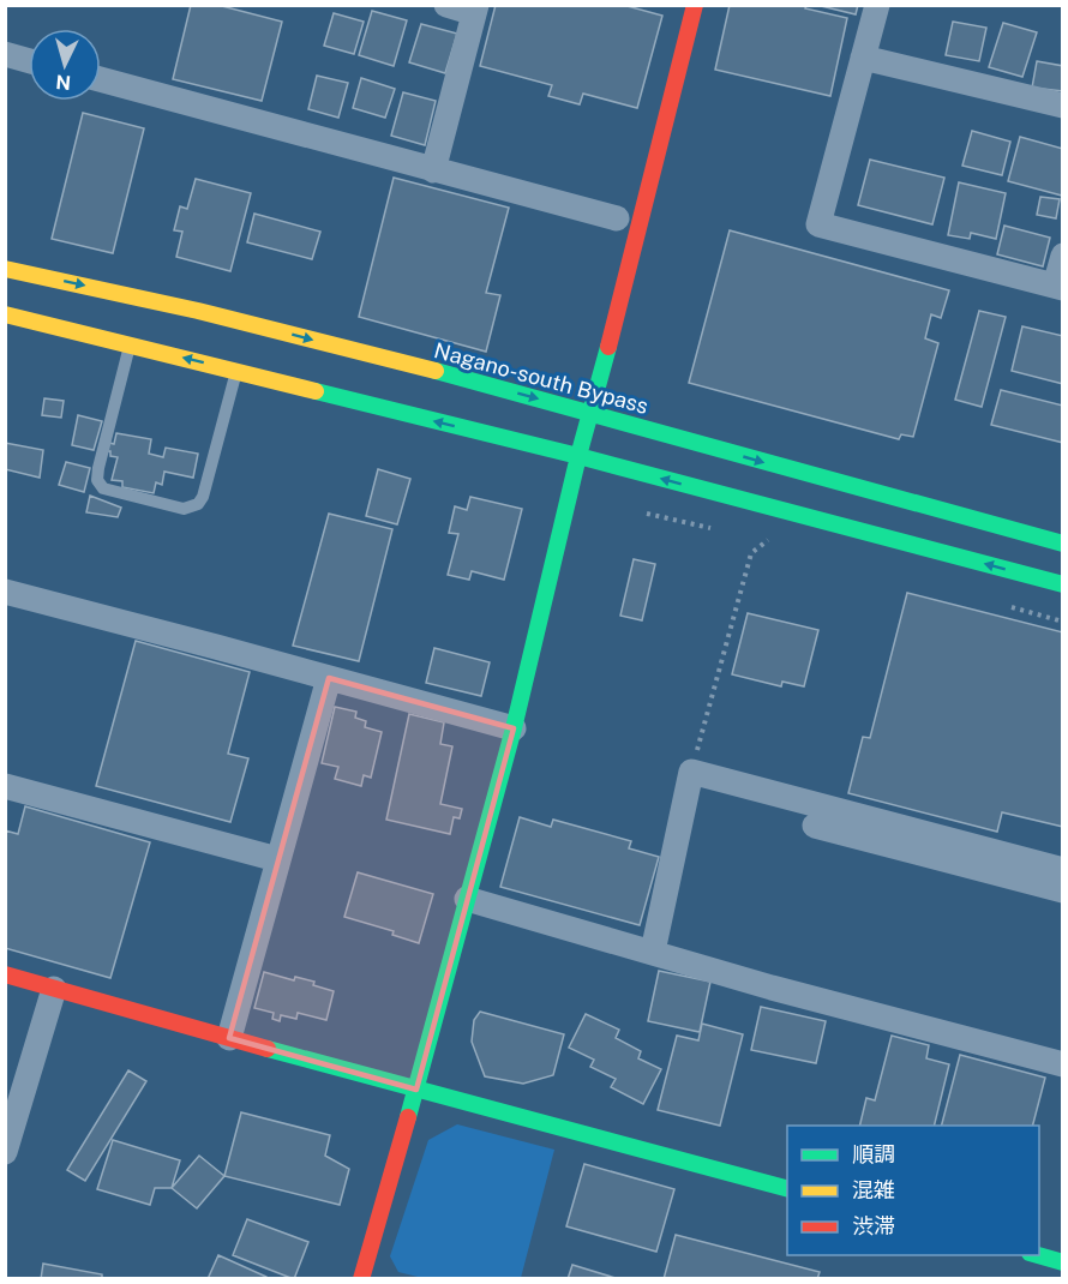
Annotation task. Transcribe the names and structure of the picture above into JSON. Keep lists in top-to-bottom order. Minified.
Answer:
{"streets":{"main road":["Nagano-south Bypass"]},"legend":["順調","混雑","渋滞"],"north":"bottom"}
